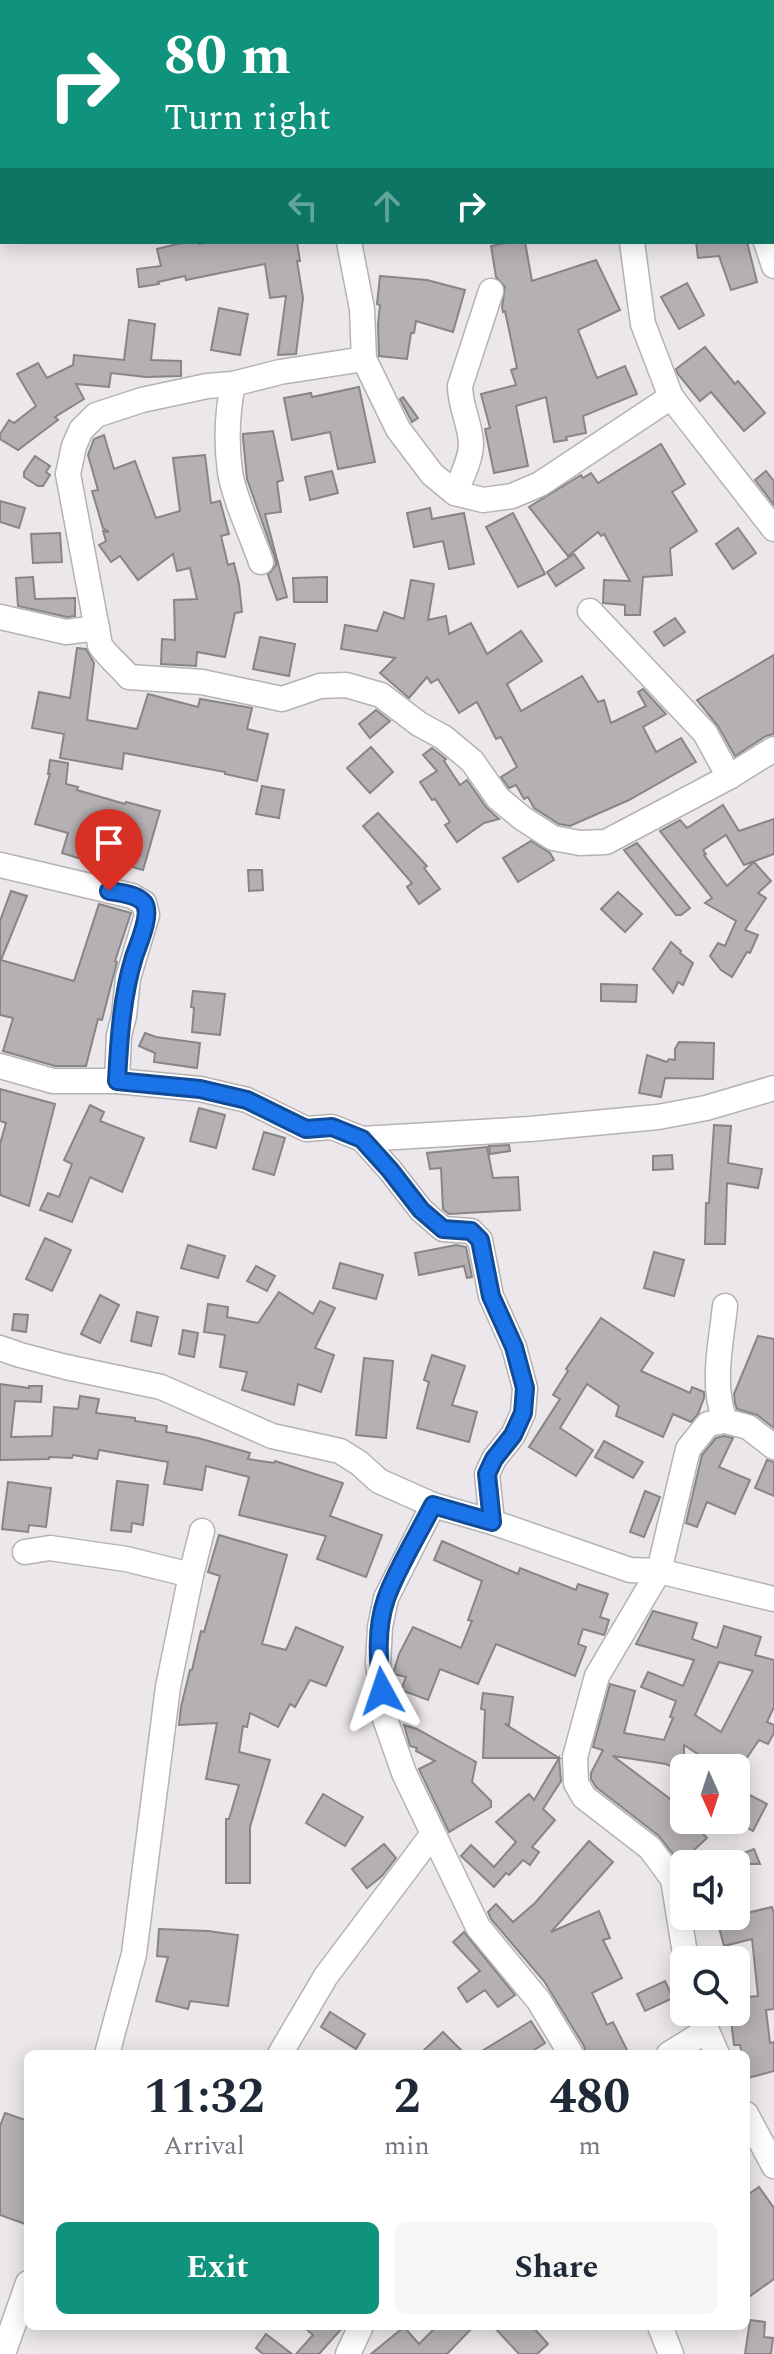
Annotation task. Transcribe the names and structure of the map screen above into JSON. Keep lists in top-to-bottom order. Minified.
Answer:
{"north":"bottom","page":{"turn":["80 m","Turn right"],"eta":["11:32","Arrival","2","min","480","m"],"buttons":["Exit","Share"]}}
